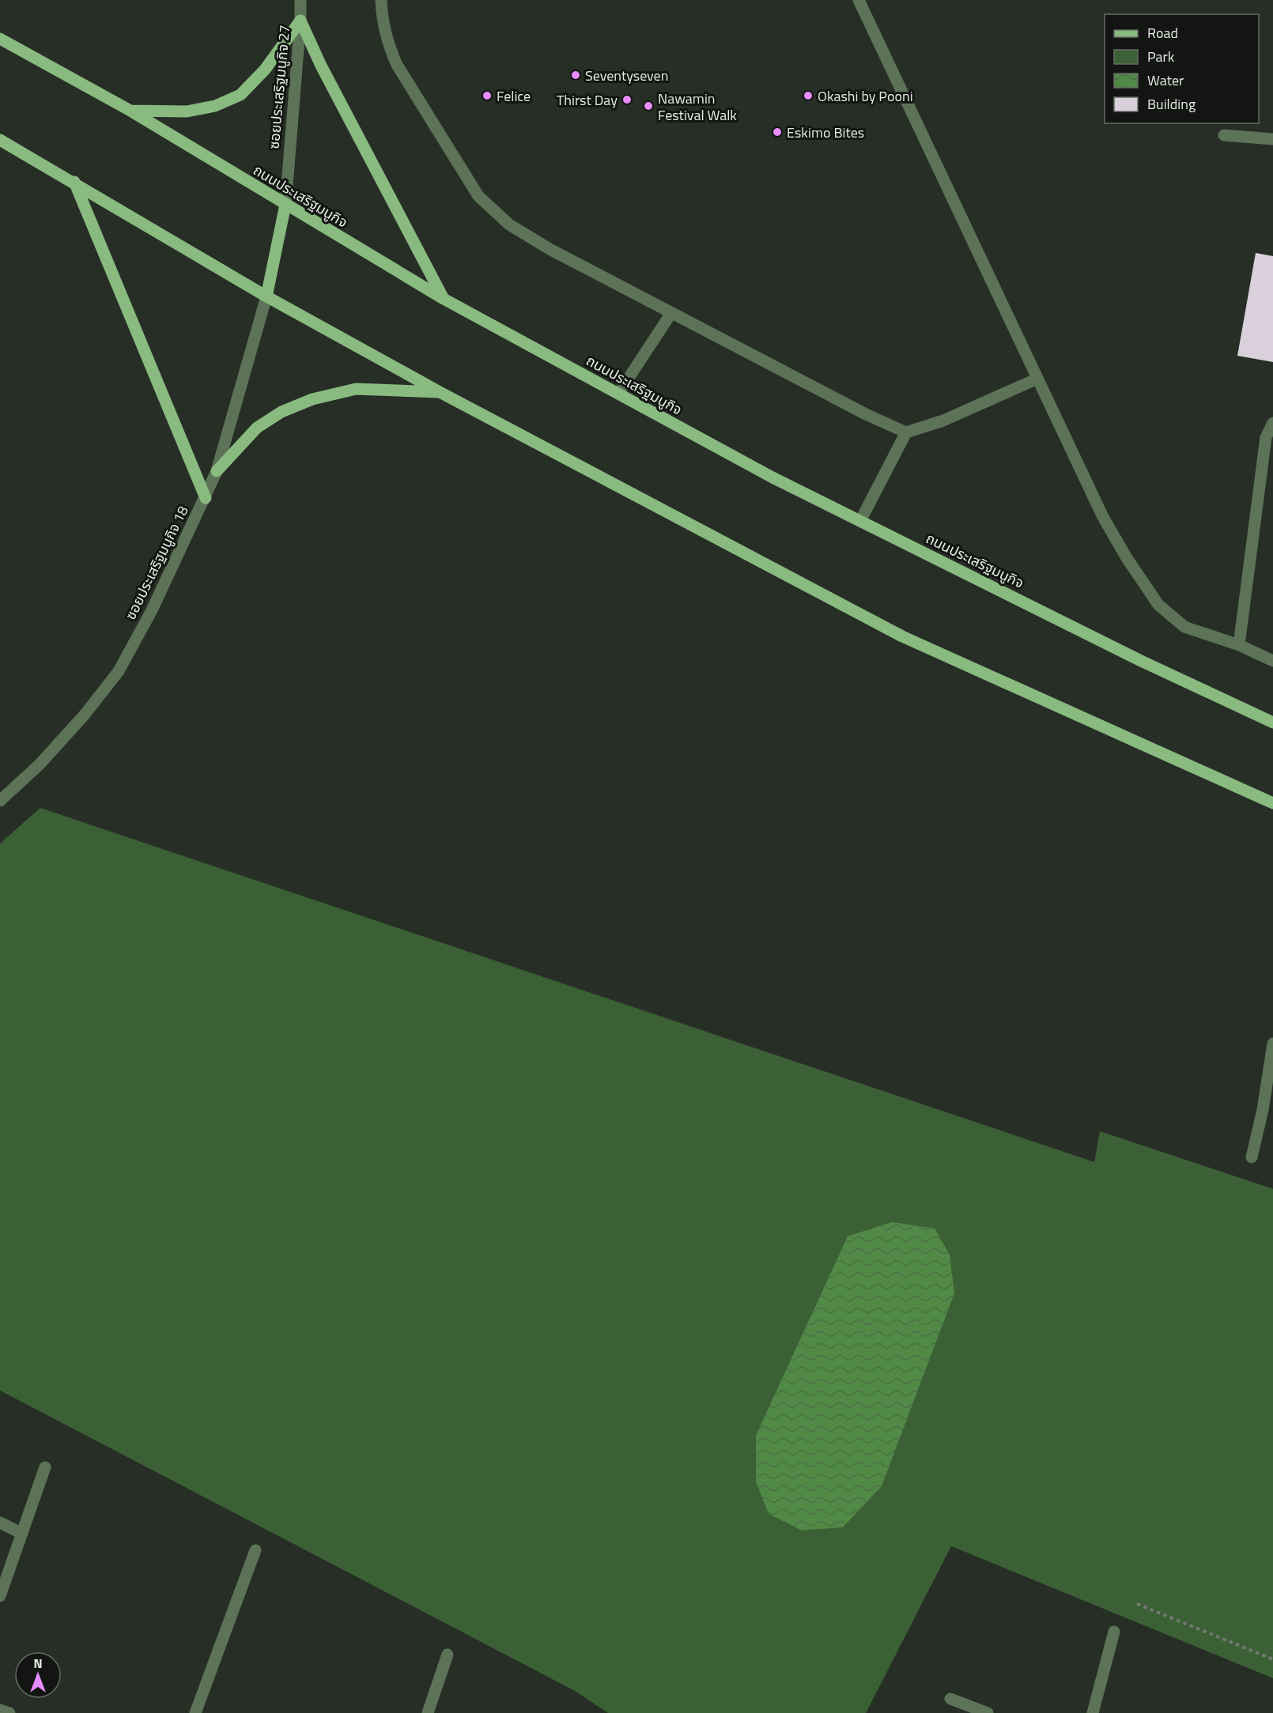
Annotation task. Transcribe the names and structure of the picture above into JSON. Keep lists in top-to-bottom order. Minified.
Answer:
{"streets":{"main road":["ถนนประเสริฐมนูกิจ"],"street":["ซอยประเสริฐมนูกิจ 27","ซอยประเสริฐมนูกิจ 18"]},"crossings":[["ซอยประเสริฐมนูกิจ 27","ถนนประเสริฐมนูกิจ"]],"places":["Seventyseven","Felice","Okashi by Pooni","Thirst Day","Nawamin Festival Walk","Eskimo Bites"],"legend":["Road","Park","Water","Building"],"north":"top"}
